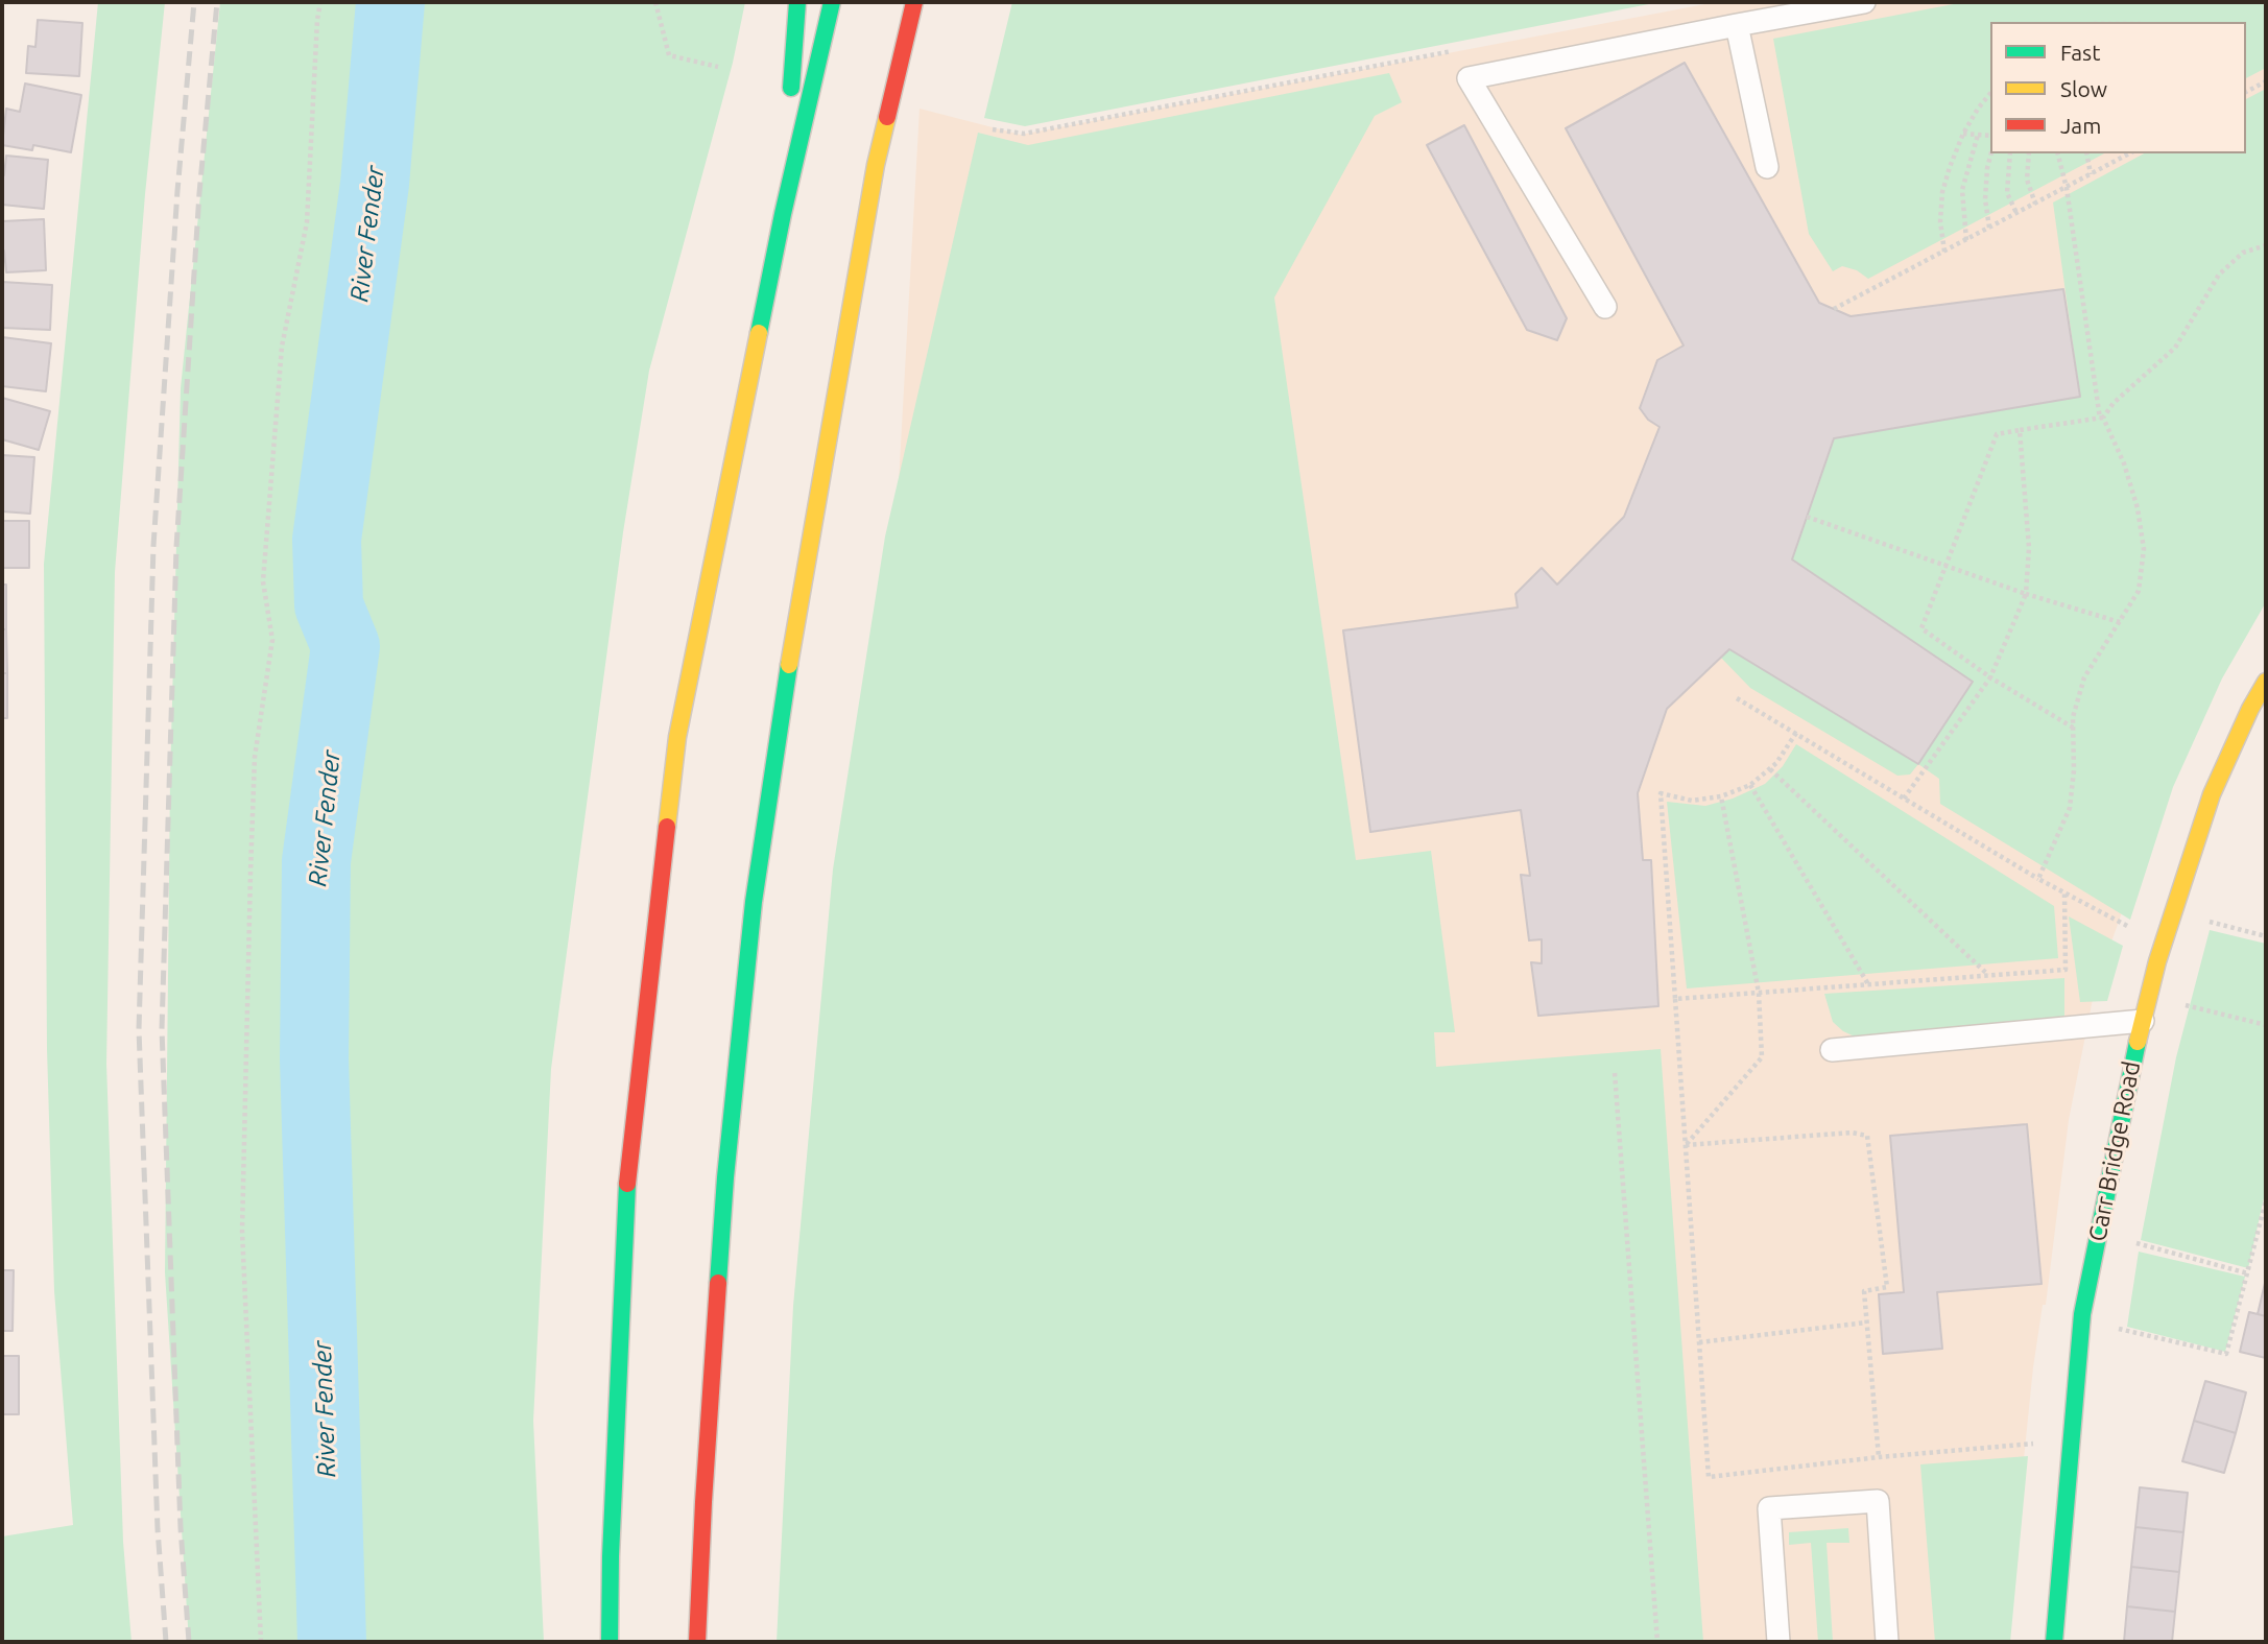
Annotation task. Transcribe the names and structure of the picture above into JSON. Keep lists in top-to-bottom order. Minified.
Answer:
{"streets":{"main road":["Carr Bridge Road"]},"water":["River Fender"],"legend":["Fast","Slow","Jam"]}
